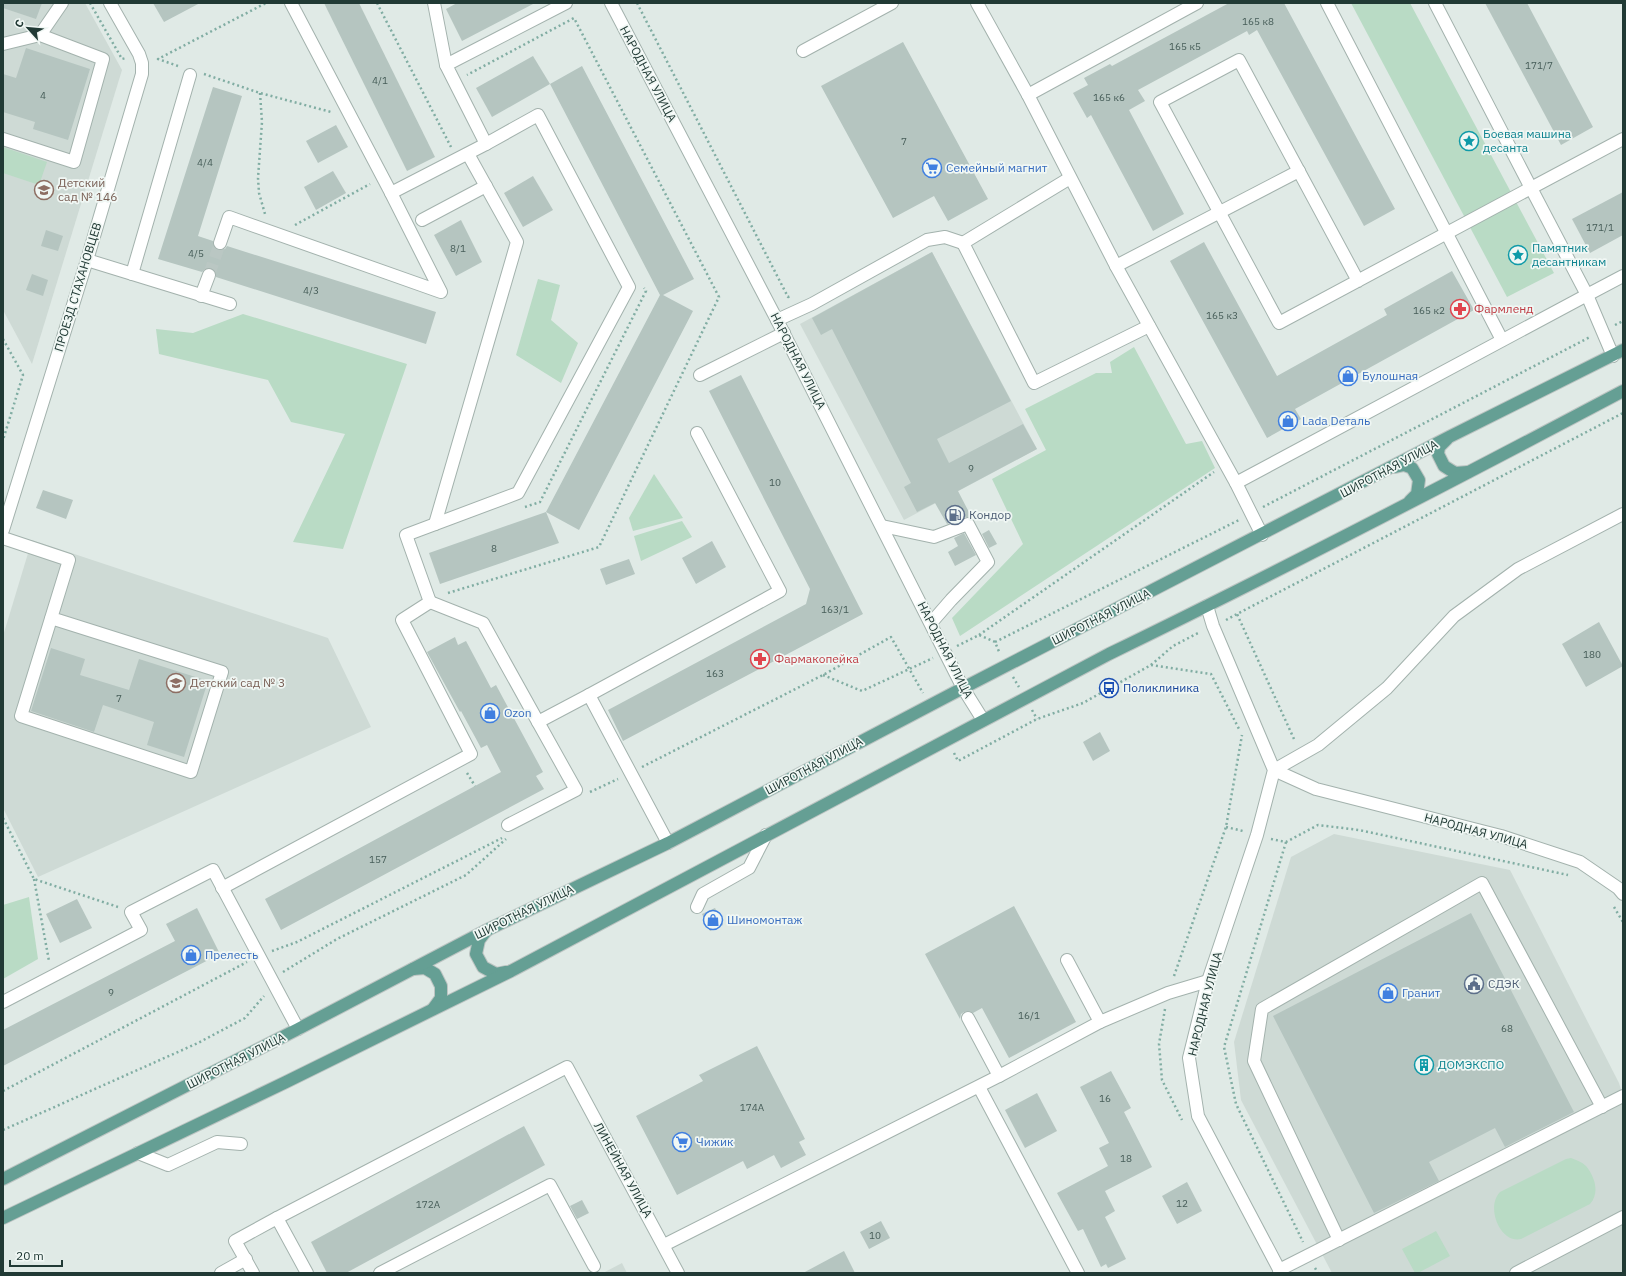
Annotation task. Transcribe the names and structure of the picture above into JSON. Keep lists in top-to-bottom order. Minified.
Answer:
{"streets":{"main road":["ШИРОТНАЯ УЛИЦА"],"street":["НАРОДНАЯ УЛИЦА","ПРОЕЗД СТАХАНОВЦЕВ","ЛИНЕЙНАЯ УЛИЦА"]},"crossings":[["НАРОДНАЯ УЛИЦА","ШИРОТНАЯ УЛИЦА"]],"places":{"place":["Боевая машина десанта","Памятник десантникам"],"supermarket":["Семейный магнит","Чижик"],"school or university":["Детский сад № 146","Детский сад № 3"],"pharmacy":["Фармленд","Фармакопейка"],"shop":["Булошная","Lada Dеталь","Ozon","Шиномонтаж","Прелесть","Гранит"],"fuel station":["Кондор"],"bus stop":["Поликлиника"],"public building":["СДЭК"],"building":["ДОМЭКСПО"]},"house_numbers":["165 к8","165 к5","171/7","4/1","4","165 к6","7","4/4","171/1","8/1","4/5","4/3","165 к2","165 к3","9","10","8","163/1","180","163","7","157","9","16/1","68","16","174А","18","12","172А","10"],"scale_bar":"20 m","north":"top left"}
